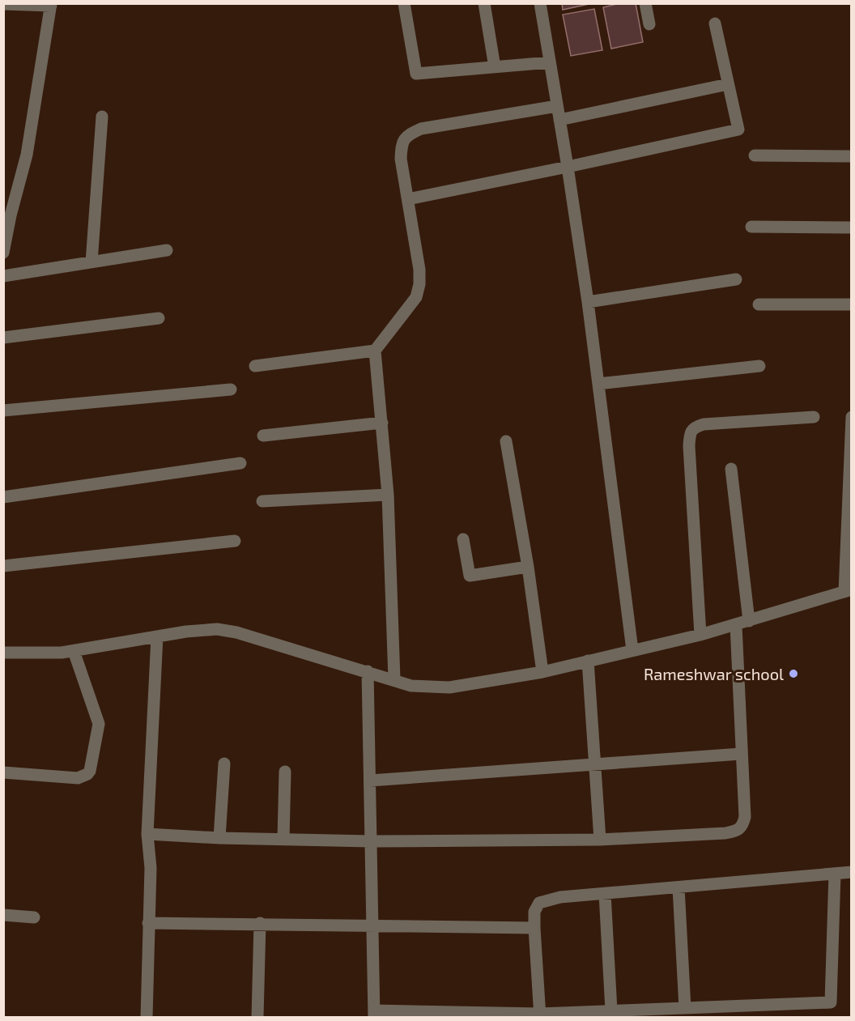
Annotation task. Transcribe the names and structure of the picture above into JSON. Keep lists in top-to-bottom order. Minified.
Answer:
{"places":["Rameshwar school"]}
